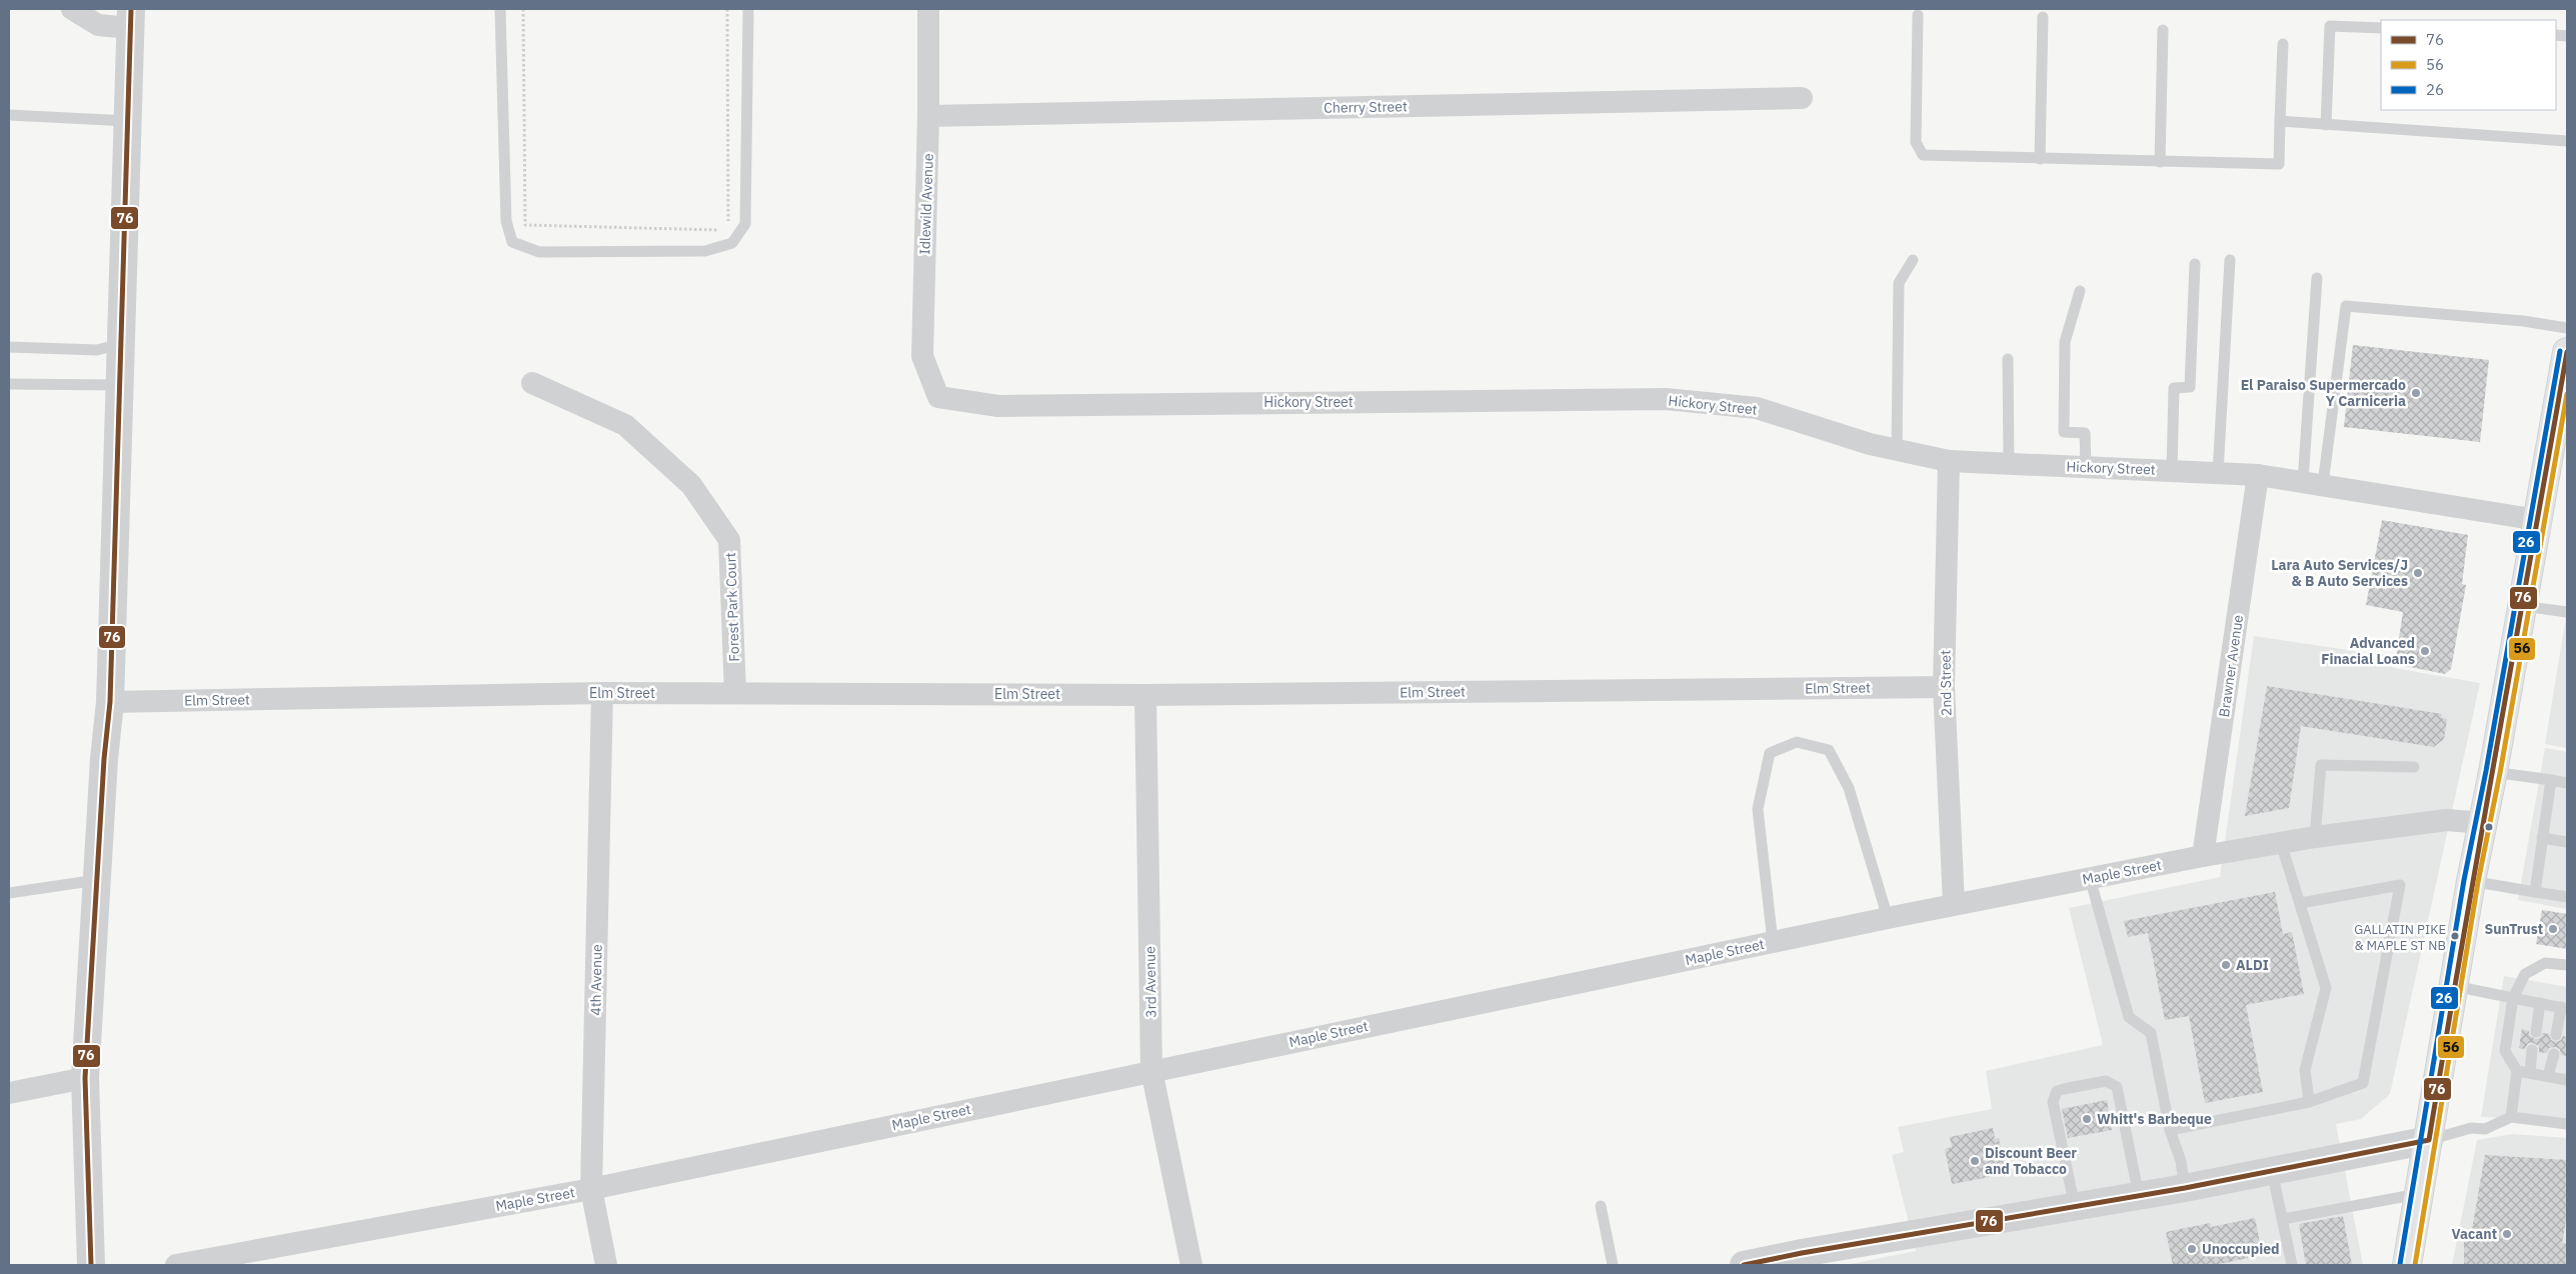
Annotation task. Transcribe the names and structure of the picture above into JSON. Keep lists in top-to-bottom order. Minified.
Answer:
{"streets":{"street":["Cherry Street","Idlewild Avenue","Hickory Street","Forest Park Court","Brawner Avenue","2nd Street","Elm Street","Maple Street","4th Avenue","3rd Avenue"]},"crossings":[["Cherry Street","Idlewild Avenue"],["Idlewild Avenue","Hickory Street"],["Hickory Street","Brawner Avenue"],["Hickory Street","2nd Street"],["Forest Park Court","Elm Street"],["Brawner Avenue","Maple Street"],["2nd Street","Elm Street"],["2nd Street","Maple Street"],["Elm Street","4th Avenue"],["Elm Street","3rd Avenue"],["Maple Street","4th Avenue"],["Maple Street","3rd Avenue"]],"places":["El Paraiso Supermercado Y Carniceria","Lara Auto Services/J & B Auto Services","Advanced Finacial Loans","SunTrust","GALLATIN PIKE & MAPLE ST NB","ALDI","Whitt's Barbeque","Discount Beer and Tobacco","Vacant","Unoccupied"],"lines":["transit line 76","transit line 26","transit line 56"],"legend":["76","56","26"]}
